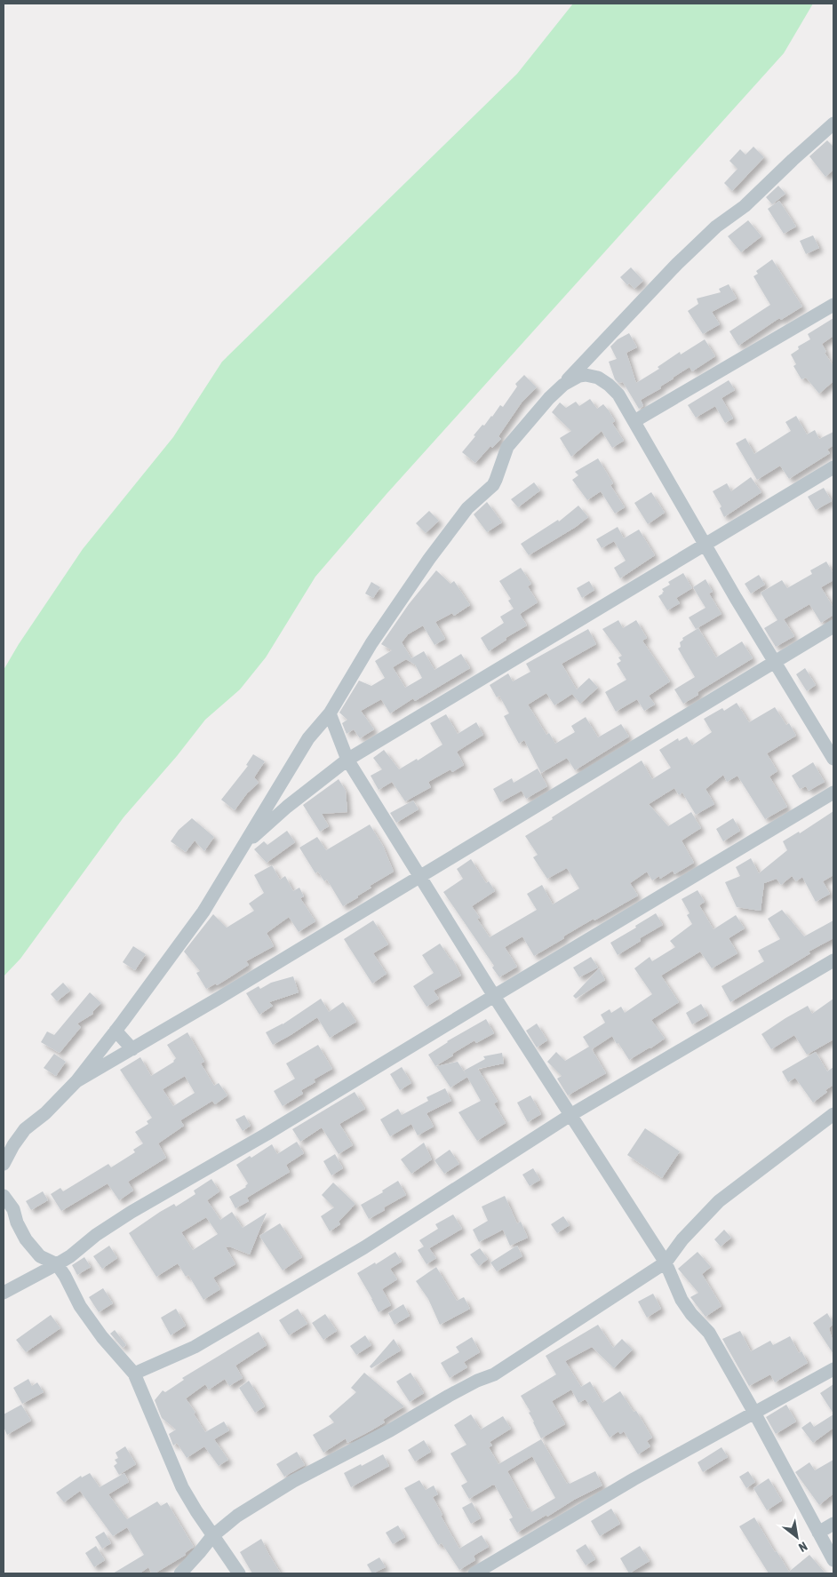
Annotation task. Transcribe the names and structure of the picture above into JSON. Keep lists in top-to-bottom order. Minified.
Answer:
{"north":"bottom right"}
